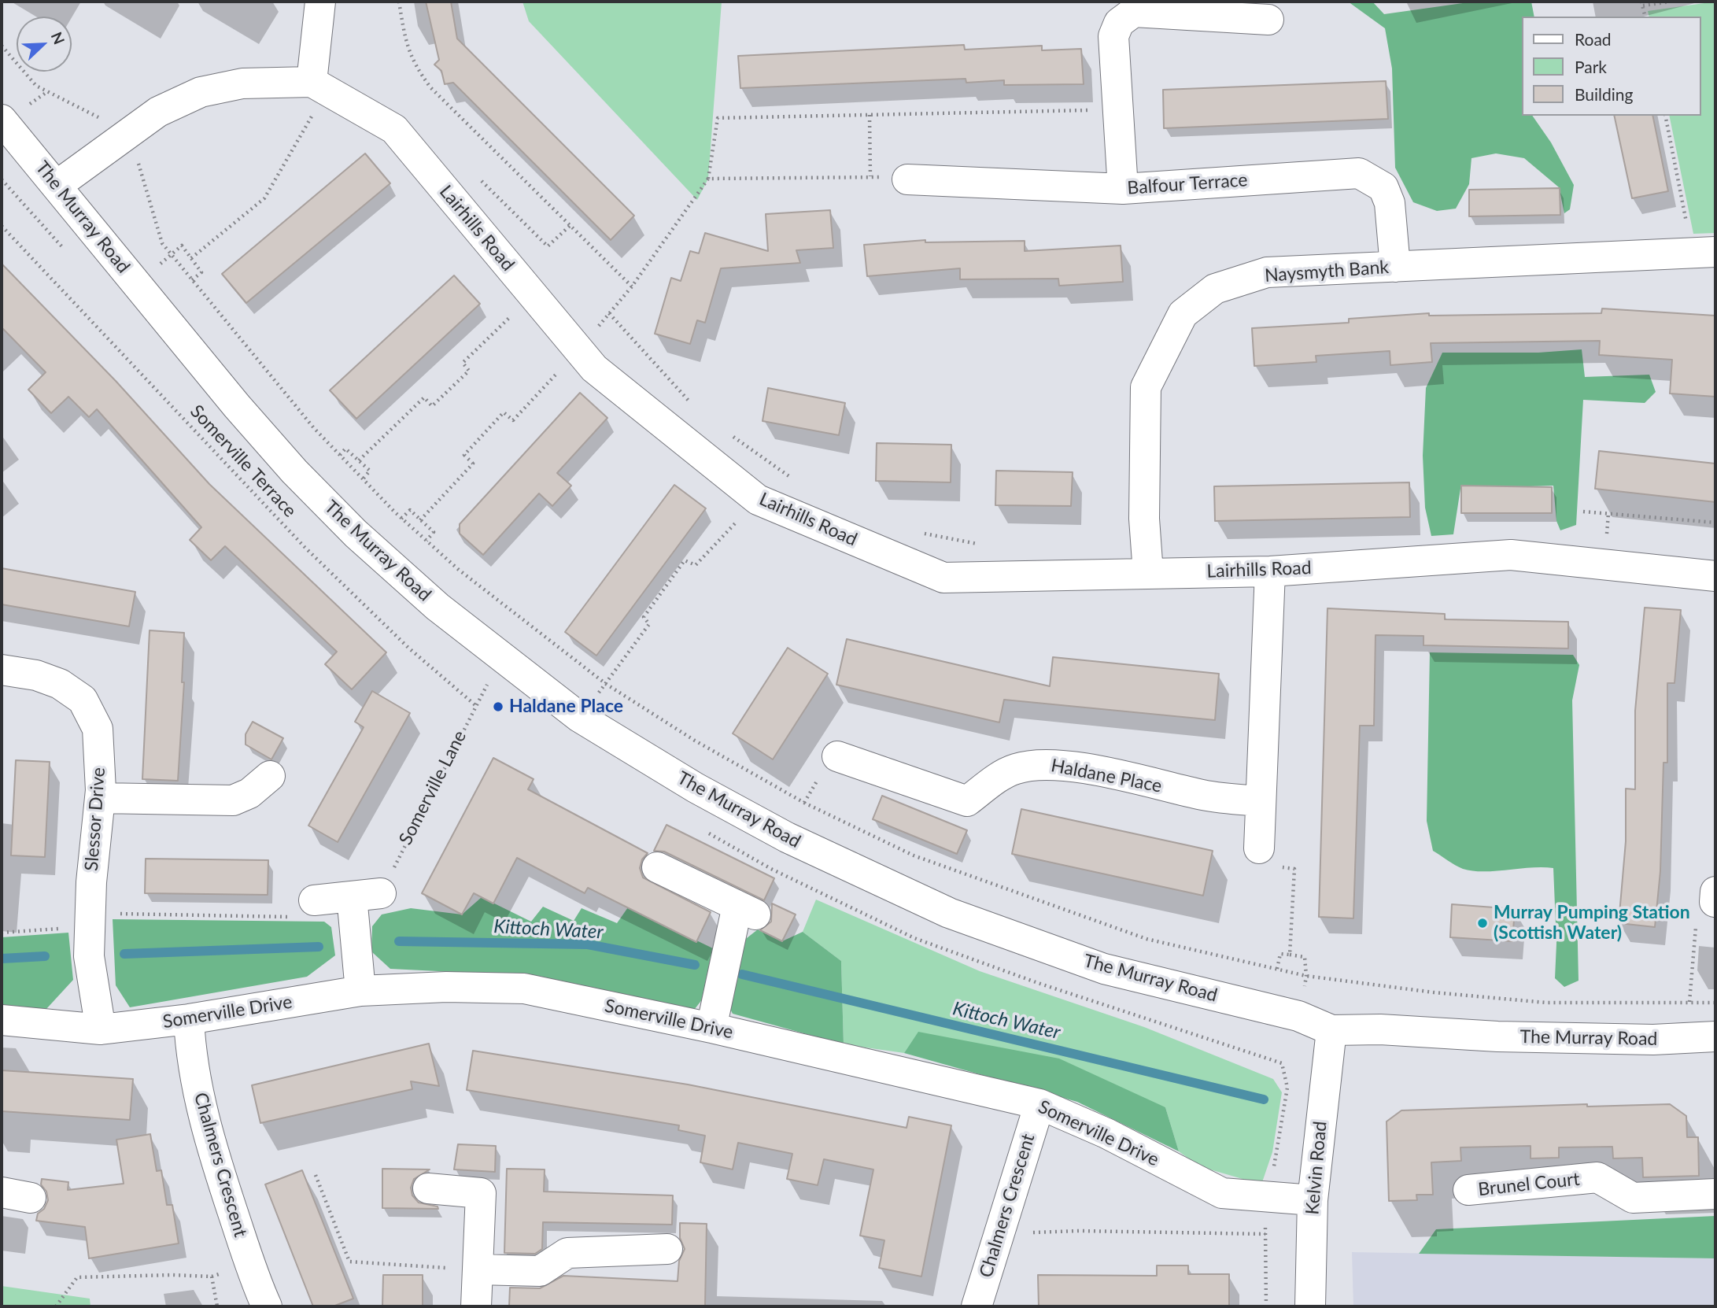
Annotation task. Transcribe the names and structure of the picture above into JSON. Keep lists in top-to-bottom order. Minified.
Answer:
{"streets":{"street":["Balfour Terrace","The Murray Road","Lairhills Road","Naysmyth Bank","Haldane Place","Slessor Drive","Somerville Drive","Chalmers Crescent","Kelvin Road","Brunel Court"],"path":["Somerville Terrace","Somerville Lane"]},"crossings":[["Balfour Terrace","Naysmyth Bank"],["The Murray Road","Somerville Lane"],["The Murray Road","Kelvin Road"],["Lairhills Road","Naysmyth Bank"],["Somerville Terrace","Somerville Lane"],["Slessor Drive","Somerville Drive"],["Somerville Drive","Chalmers Crescent"],["Somerville Drive","Kelvin Road"]],"water":["Kittoch Water"],"places":["Haldane Place","Murray Pumping Station (Scottish Water)"],"legend":["Road","Park","Building"],"north":"top right"}
